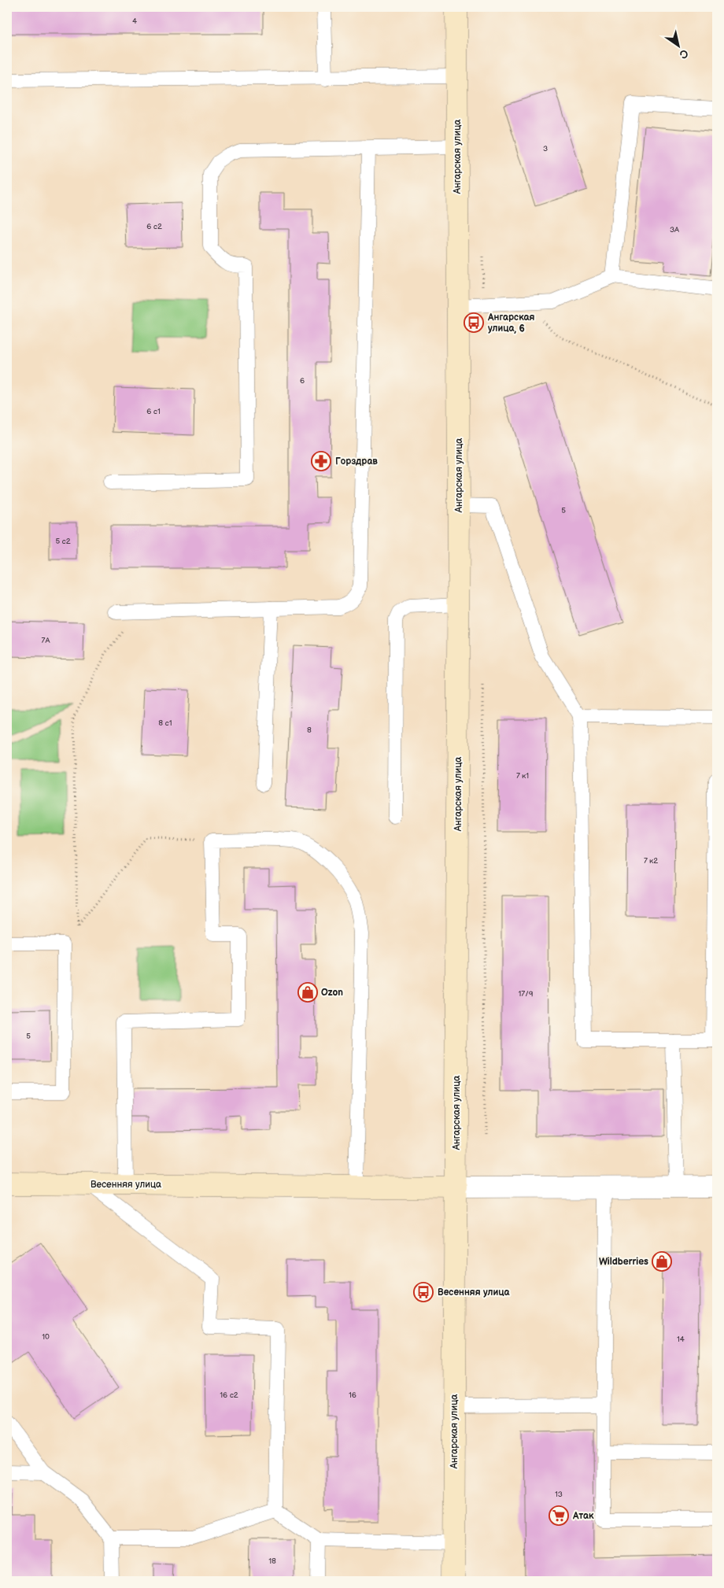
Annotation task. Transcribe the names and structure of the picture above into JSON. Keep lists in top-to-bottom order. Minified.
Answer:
{"streets":{"street":["Ангарская улица","Весенняя улица"]},"crossings":[["Ангарская улица","Весенняя улица"]],"places":{"bus stop":["Ангарская улица, 6","Весенняя улица"],"pharmacy":["Горздрав"],"shop":["Ozon","Wildberries"],"supermarket":["Атак"]},"house_numbers":["4","3","6 с2","3А","6","6 с1","5","5 с2","7А","8 с1","8","7 к1","7 к2","17/9","5","10","14","16 с2","16","13","18"],"north":"bottom right"}
